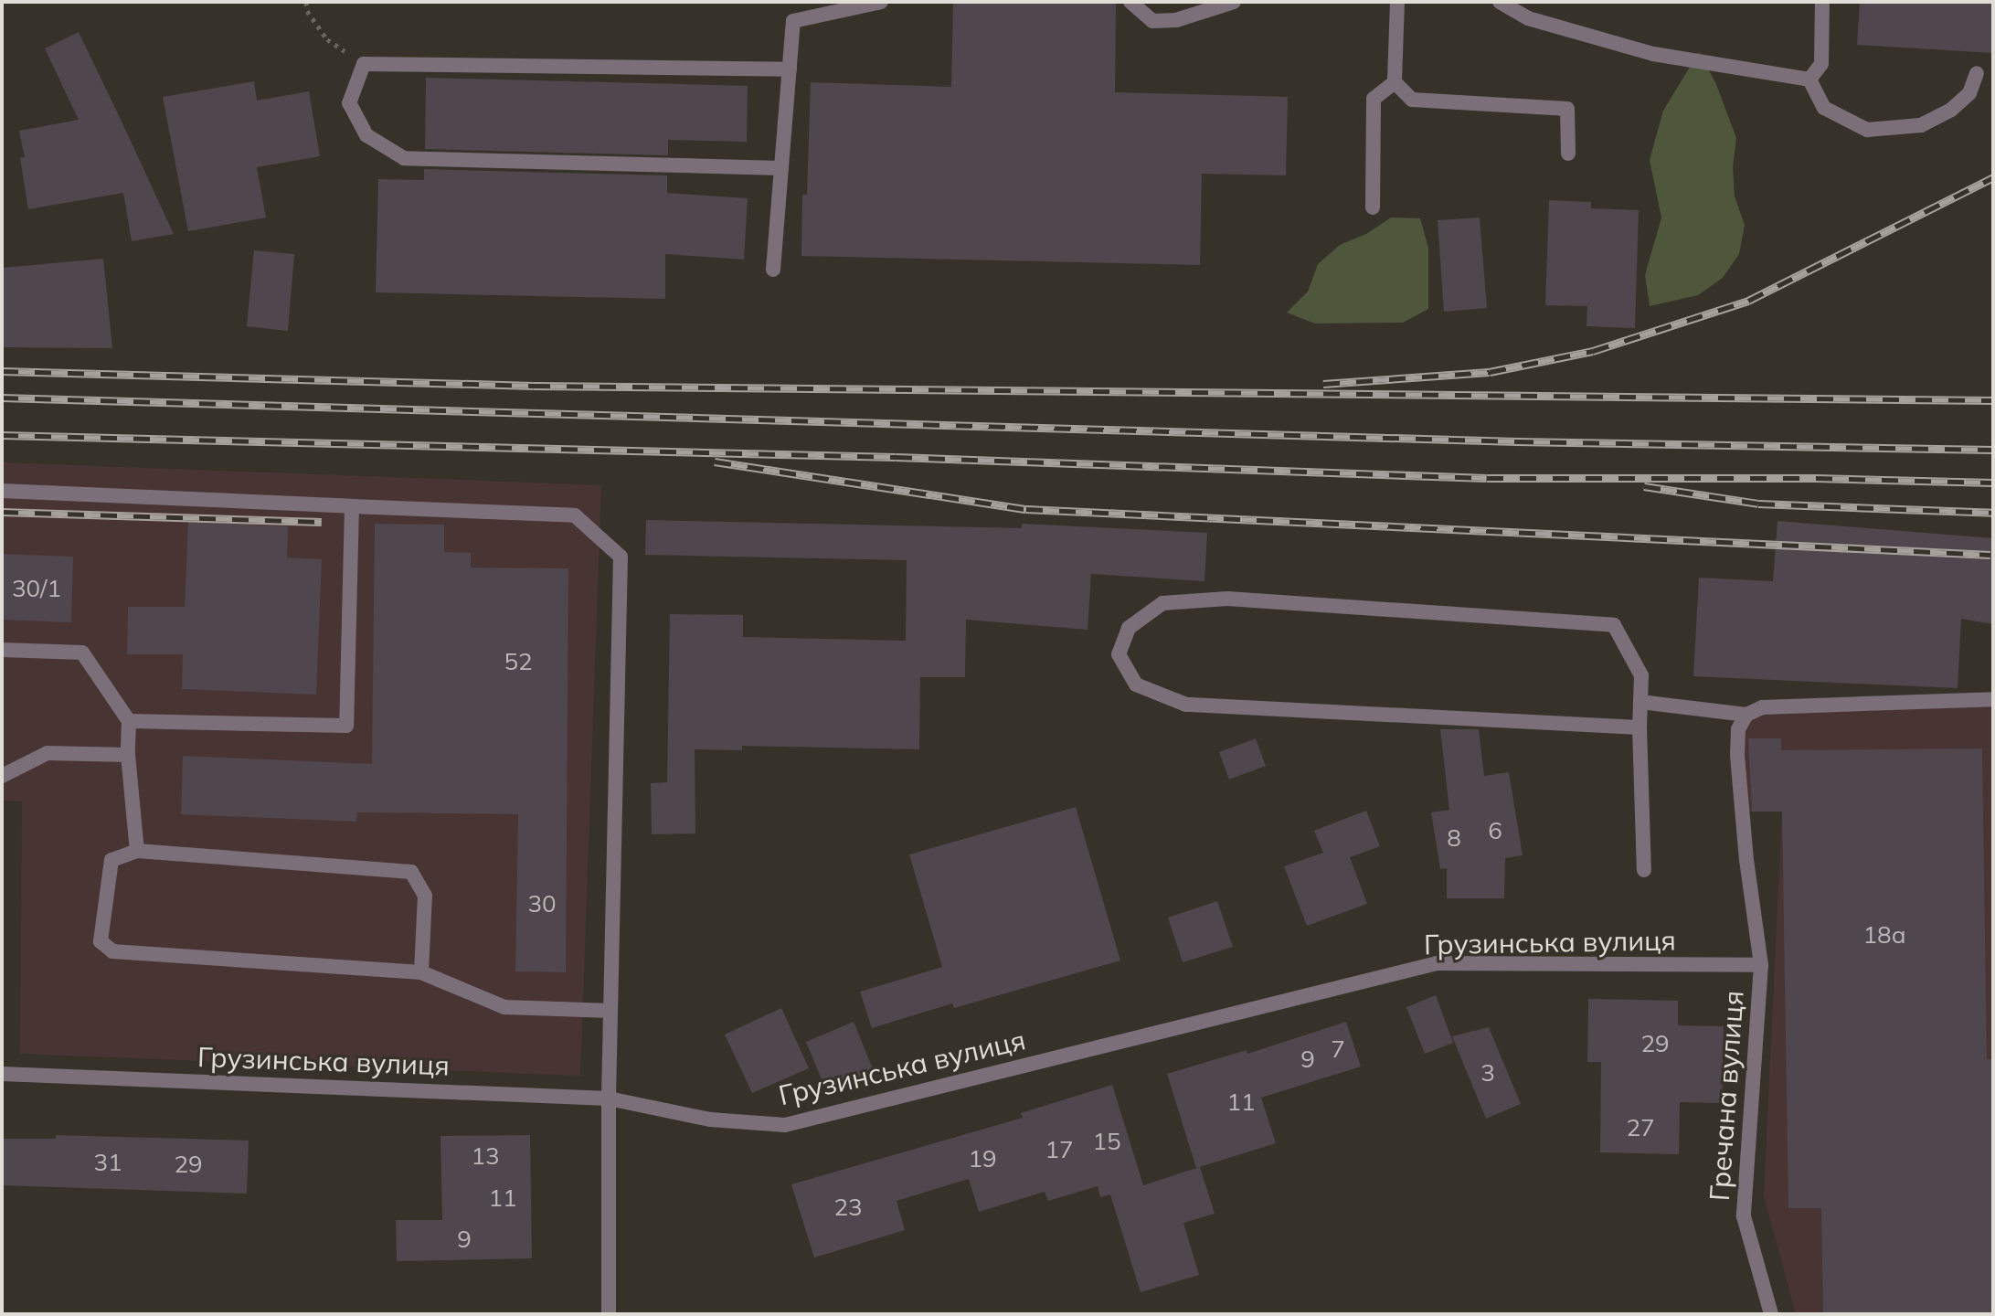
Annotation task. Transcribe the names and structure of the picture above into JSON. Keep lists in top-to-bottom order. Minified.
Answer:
{"streets":{"street":["Грузинська вулиця","Гречана вулиця"]},"crossings":[["Грузинська вулиця","Гречана вулиця"]],"house_numbers":["30/1","52","6","8","30","18а","29","7","9","3","11","27","15","17","13","19","31","29","11","23","9"]}
